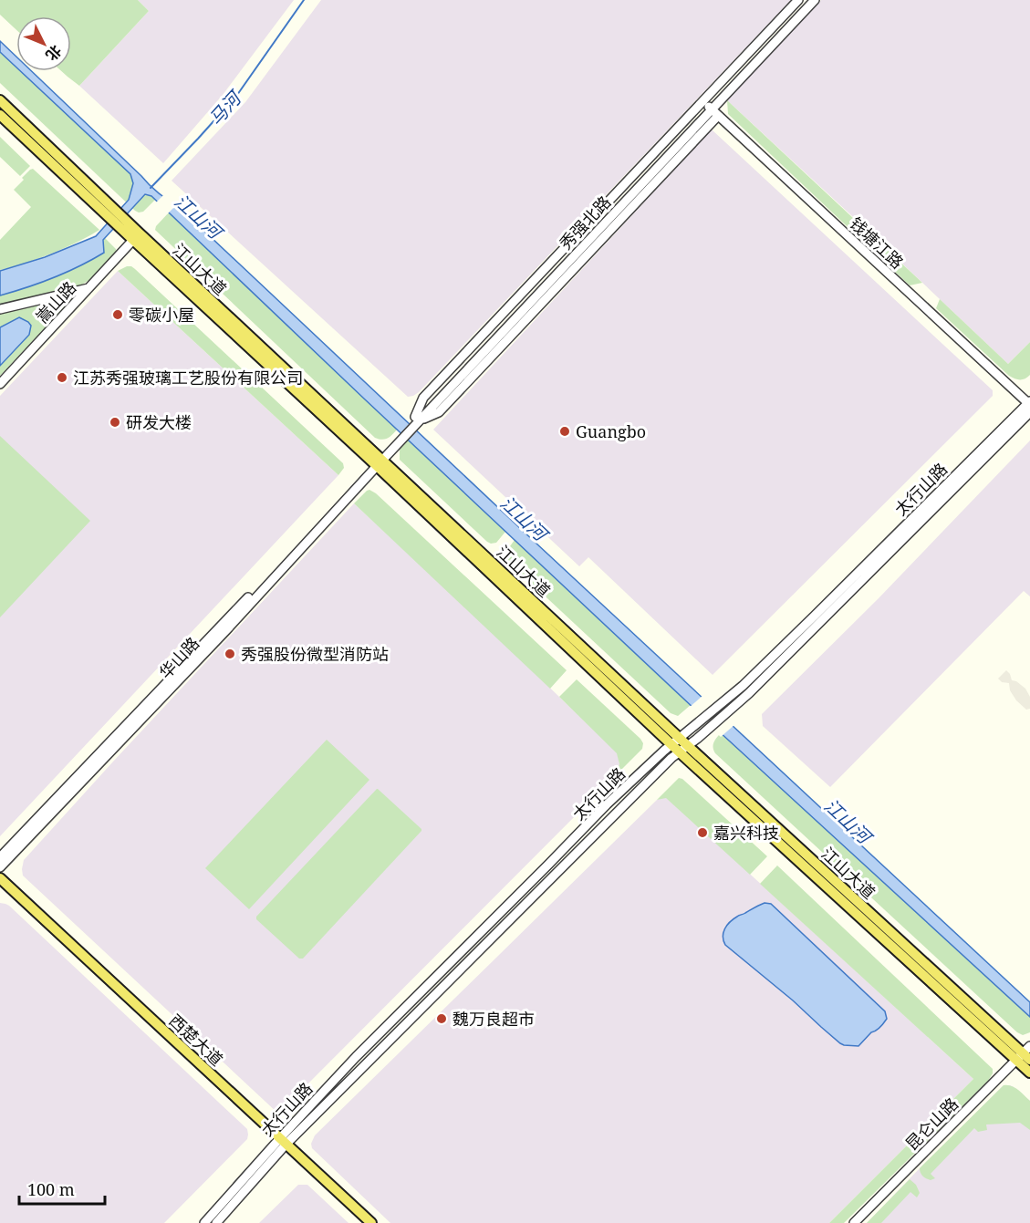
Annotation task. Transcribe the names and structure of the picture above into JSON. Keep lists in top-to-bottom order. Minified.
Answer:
{"streets":{"main road":["江山大道","西楚大道"],"street":["秀强北路","钱塘江路","嵩山路","太行山路","华山路","昆仑山路"]},"crossings":[["秀强北路","钱塘江路"],["秀强北路","江山大道"],["秀强北路","华山路"],["钱塘江路","太行山路"],["江山大道","嵩山路"],["江山大道","太行山路"],["江山大道","华山路"],["江山大道","昆仑山路"],["太行山路","西楚大道"]],"water":["马河","江山河"],"places":["零碳小屋","江苏秀强玻璃工艺股份有限公司","研发大楼","Guangbo","秀强股份微型消防站","嘉兴科技","魏万良超市"],"scale_bar":"100 m","north":"bottom right"}
